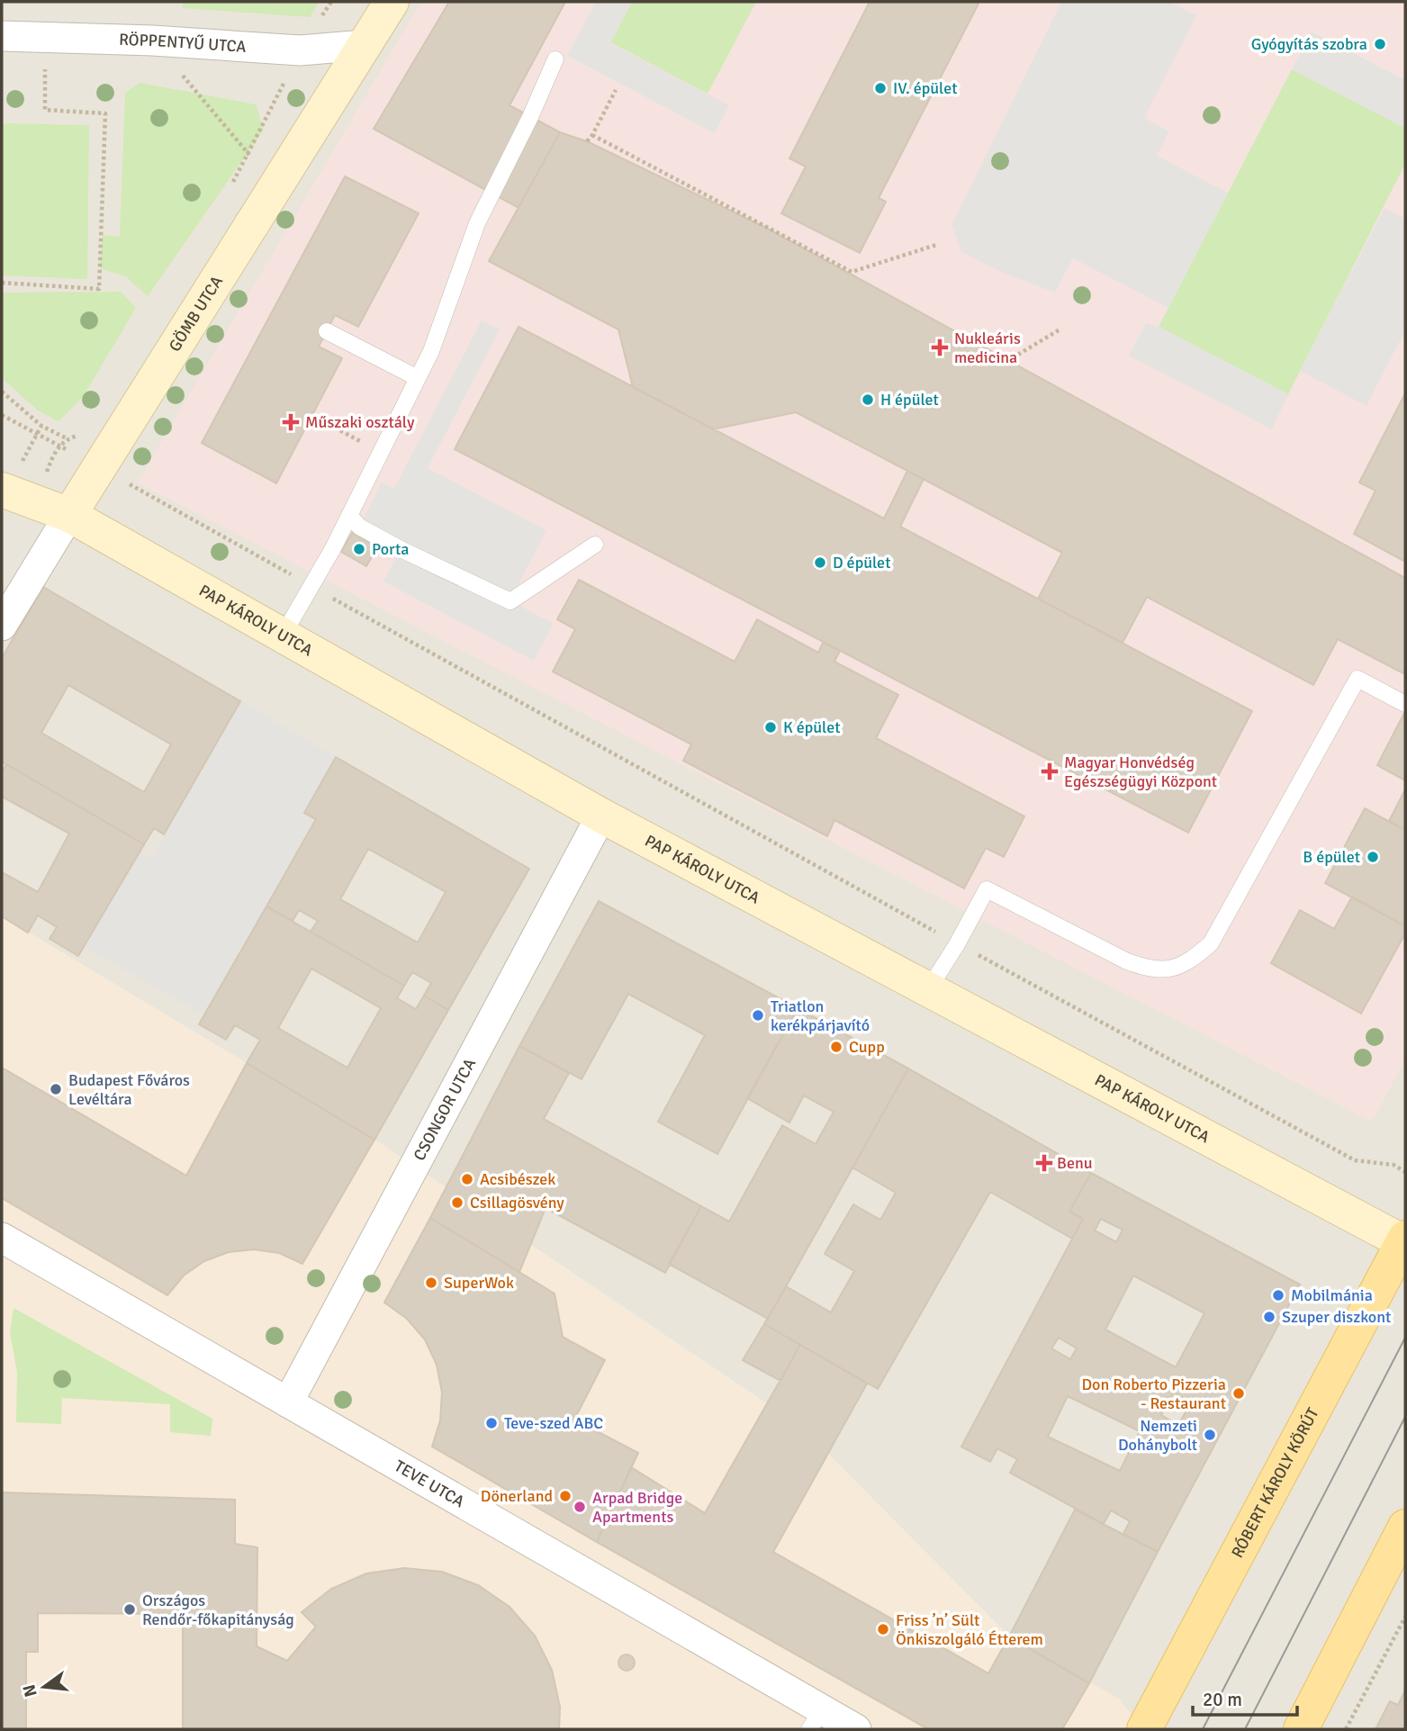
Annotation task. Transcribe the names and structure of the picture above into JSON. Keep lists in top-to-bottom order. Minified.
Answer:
{"streets":{"main road":["RÓBERT KÁROLY KÖRÚT"],"street":["RÖPPENTYŰ UTCA","GÖMB UTCA","PAP KÁROLY UTCA","CSONGOR UTCA","TEVE UTCA"]},"crossings":[["RÖPPENTYŰ UTCA","GÖMB UTCA"],["GÖMB UTCA","PAP KÁROLY UTCA"],["PAP KÁROLY UTCA","CSONGOR UTCA"],["PAP KÁROLY UTCA","RÓBERT KÁROLY KÖRÚT"],["CSONGOR UTCA","TEVE UTCA"]],"places":{"other":["Gyógyítás szobra","IV. épület","H épület","Porta","D épület","K épület","B épület","Triatlon kerékpárjavító","Cupp","Budapest Főváros Levéltára","Acsibészek","Csillagösvény","SuperWok","Mobilmánia","Szuper diszkont","Don Roberto Pizzeria - Restaurant","Teve-szed ABC","Nemzeti Dohánybolt","Dönerland","Arpad Bridge Apartments","Országos Rendőr-főkapitányság","Friss ’n’ Sült Önkiszolgáló Étterem"],"health":["Nukleáris medicina","Műszaki osztály","Magyar Honvédség Egészségügyi Központ","Benu"]},"scale_bar":"20 m","north":"left"}
